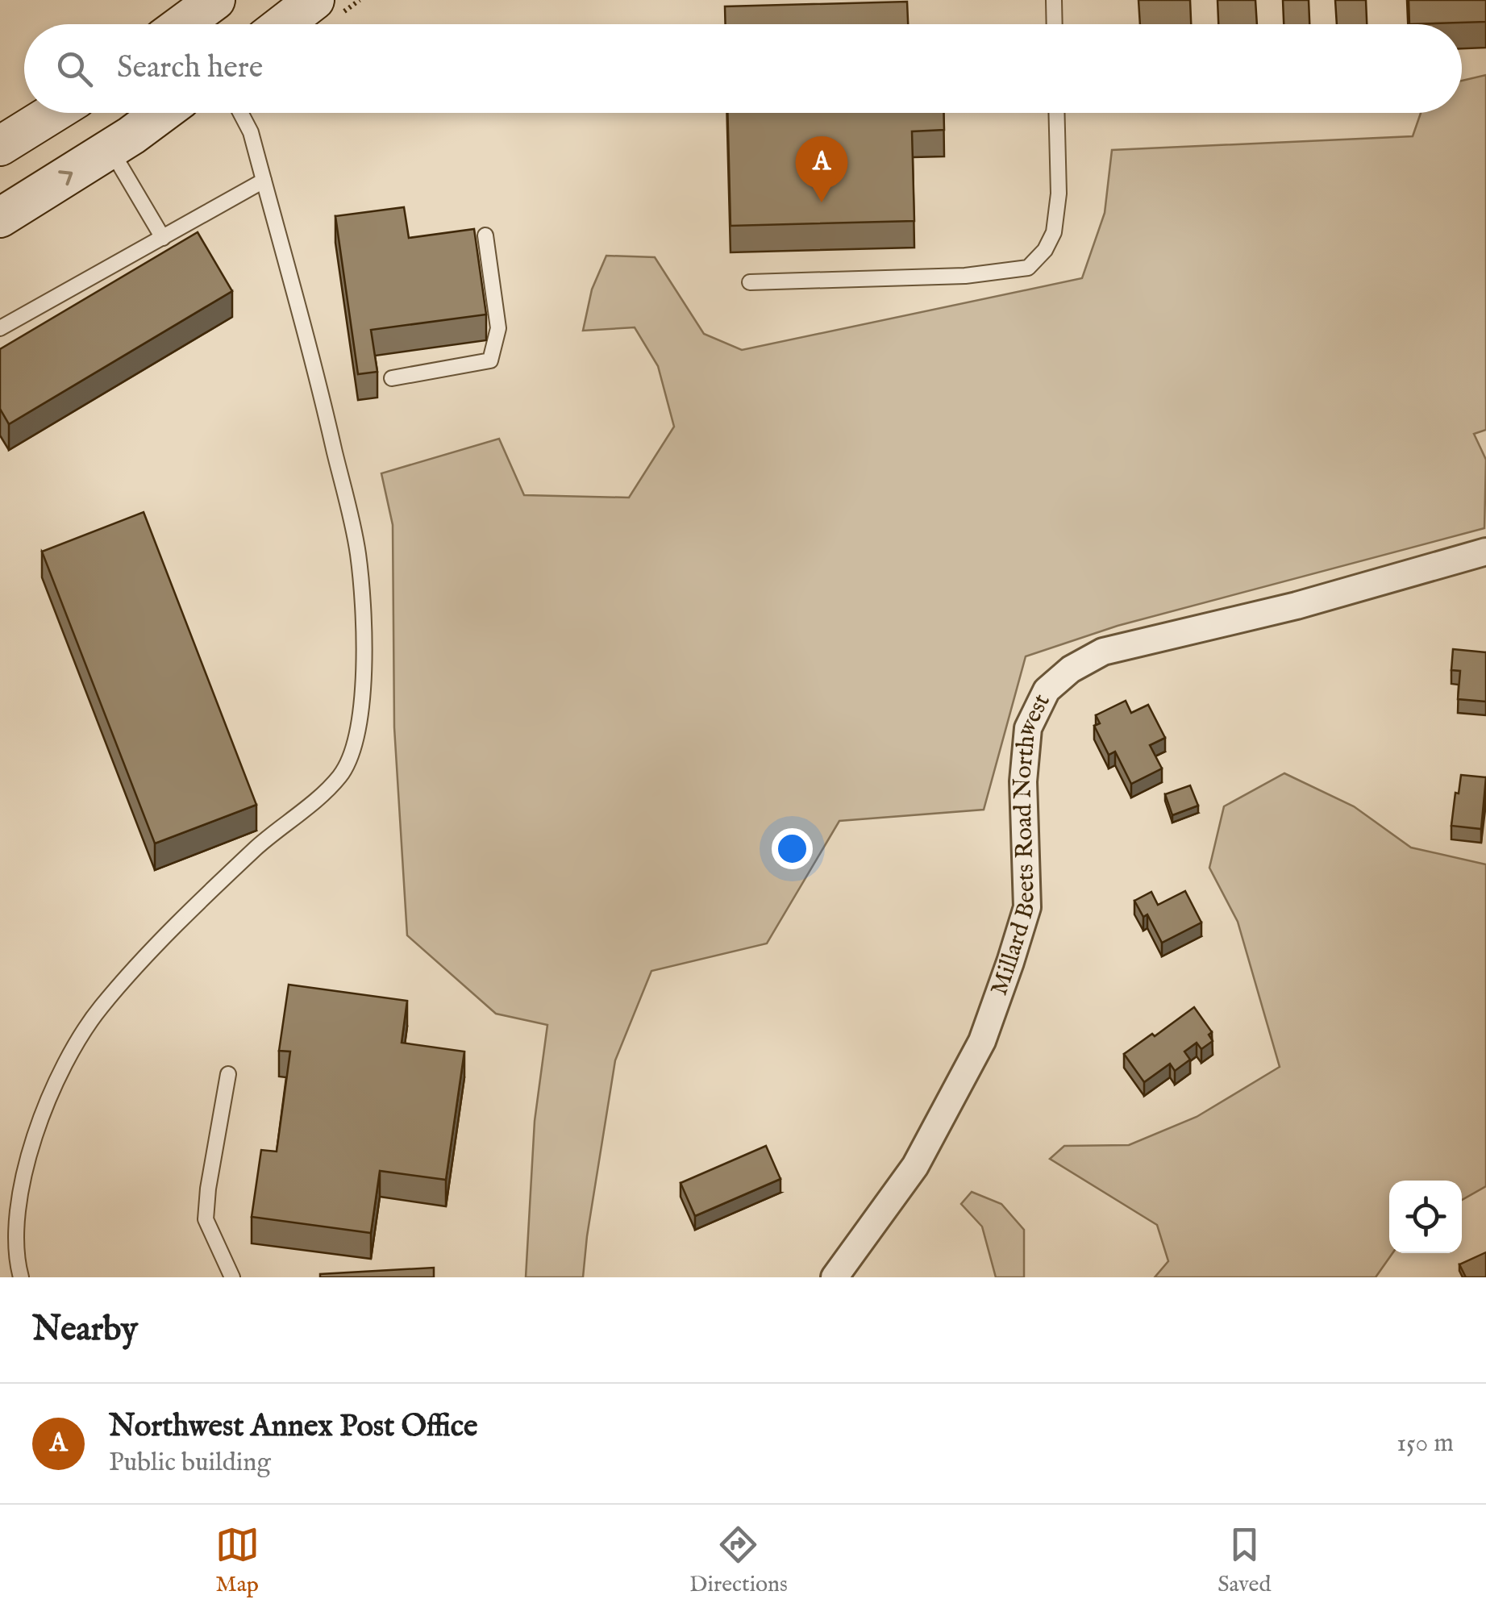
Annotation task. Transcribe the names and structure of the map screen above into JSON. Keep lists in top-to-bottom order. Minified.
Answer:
{"streets":{"street":["Millard Beets Road Northwest"]},"page":{"search":"Search here","pins":"A","heading":"Nearby","list":[{"mark":"A","name":"Northwest Annex Post Office","note":"Public building","value":"150 m"}],"nav":["Map","Directions","Saved"]}}
